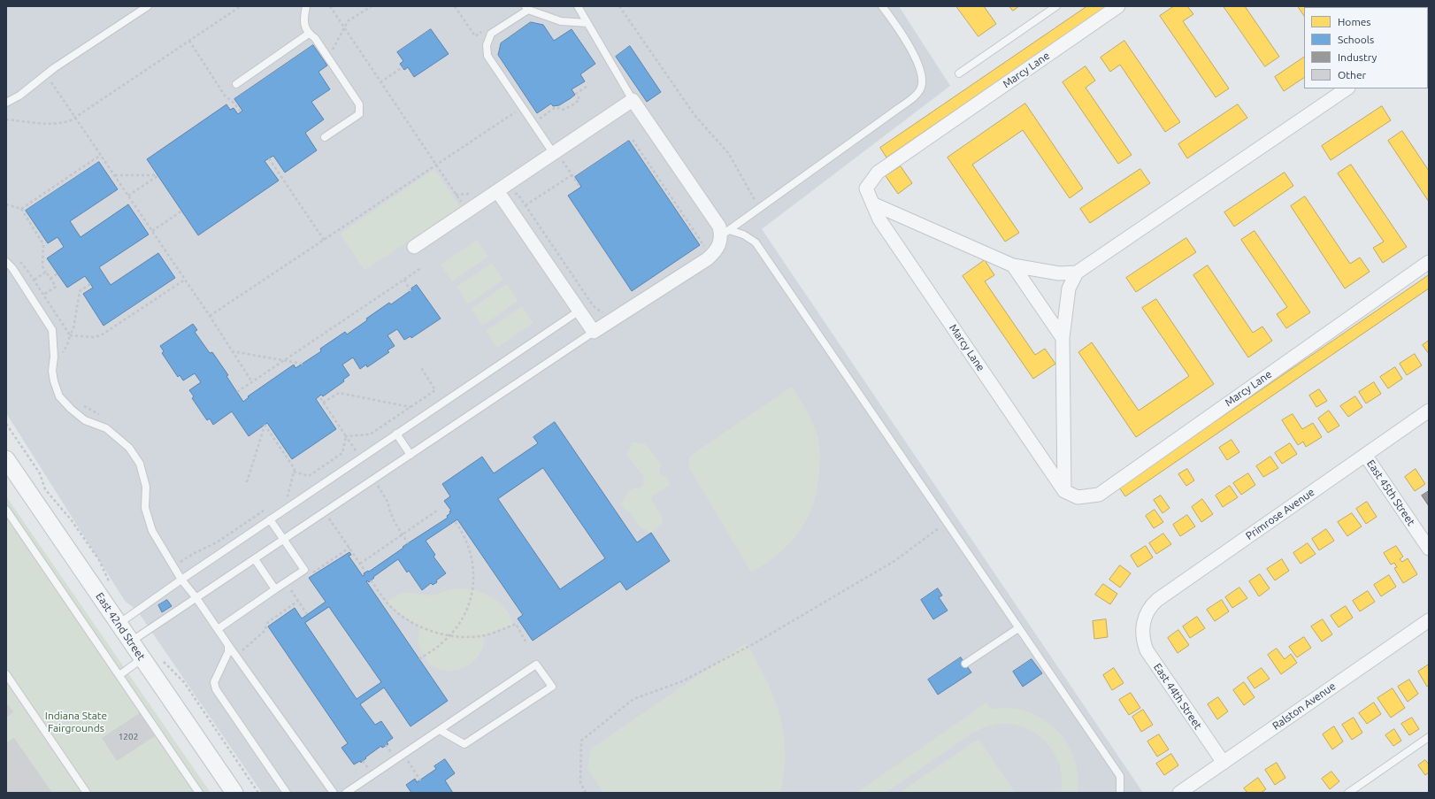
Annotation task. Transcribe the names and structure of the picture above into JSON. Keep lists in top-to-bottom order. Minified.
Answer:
{"streets":{"street":["Marcy Lane","East 45th Street","Primrose Avenue","East 42nd Street","East 44th Street","Ralston Avenue"]},"crossings":[["East 45th Street","Primrose Avenue"],["Primrose Avenue","East 44th Street"],["East 44th Street","Ralston Avenue"]],"parks":["Indiana State Fairgrounds"],"house_numbers":["1202"],"legend":["Homes","Schools","Industry","Other"]}
